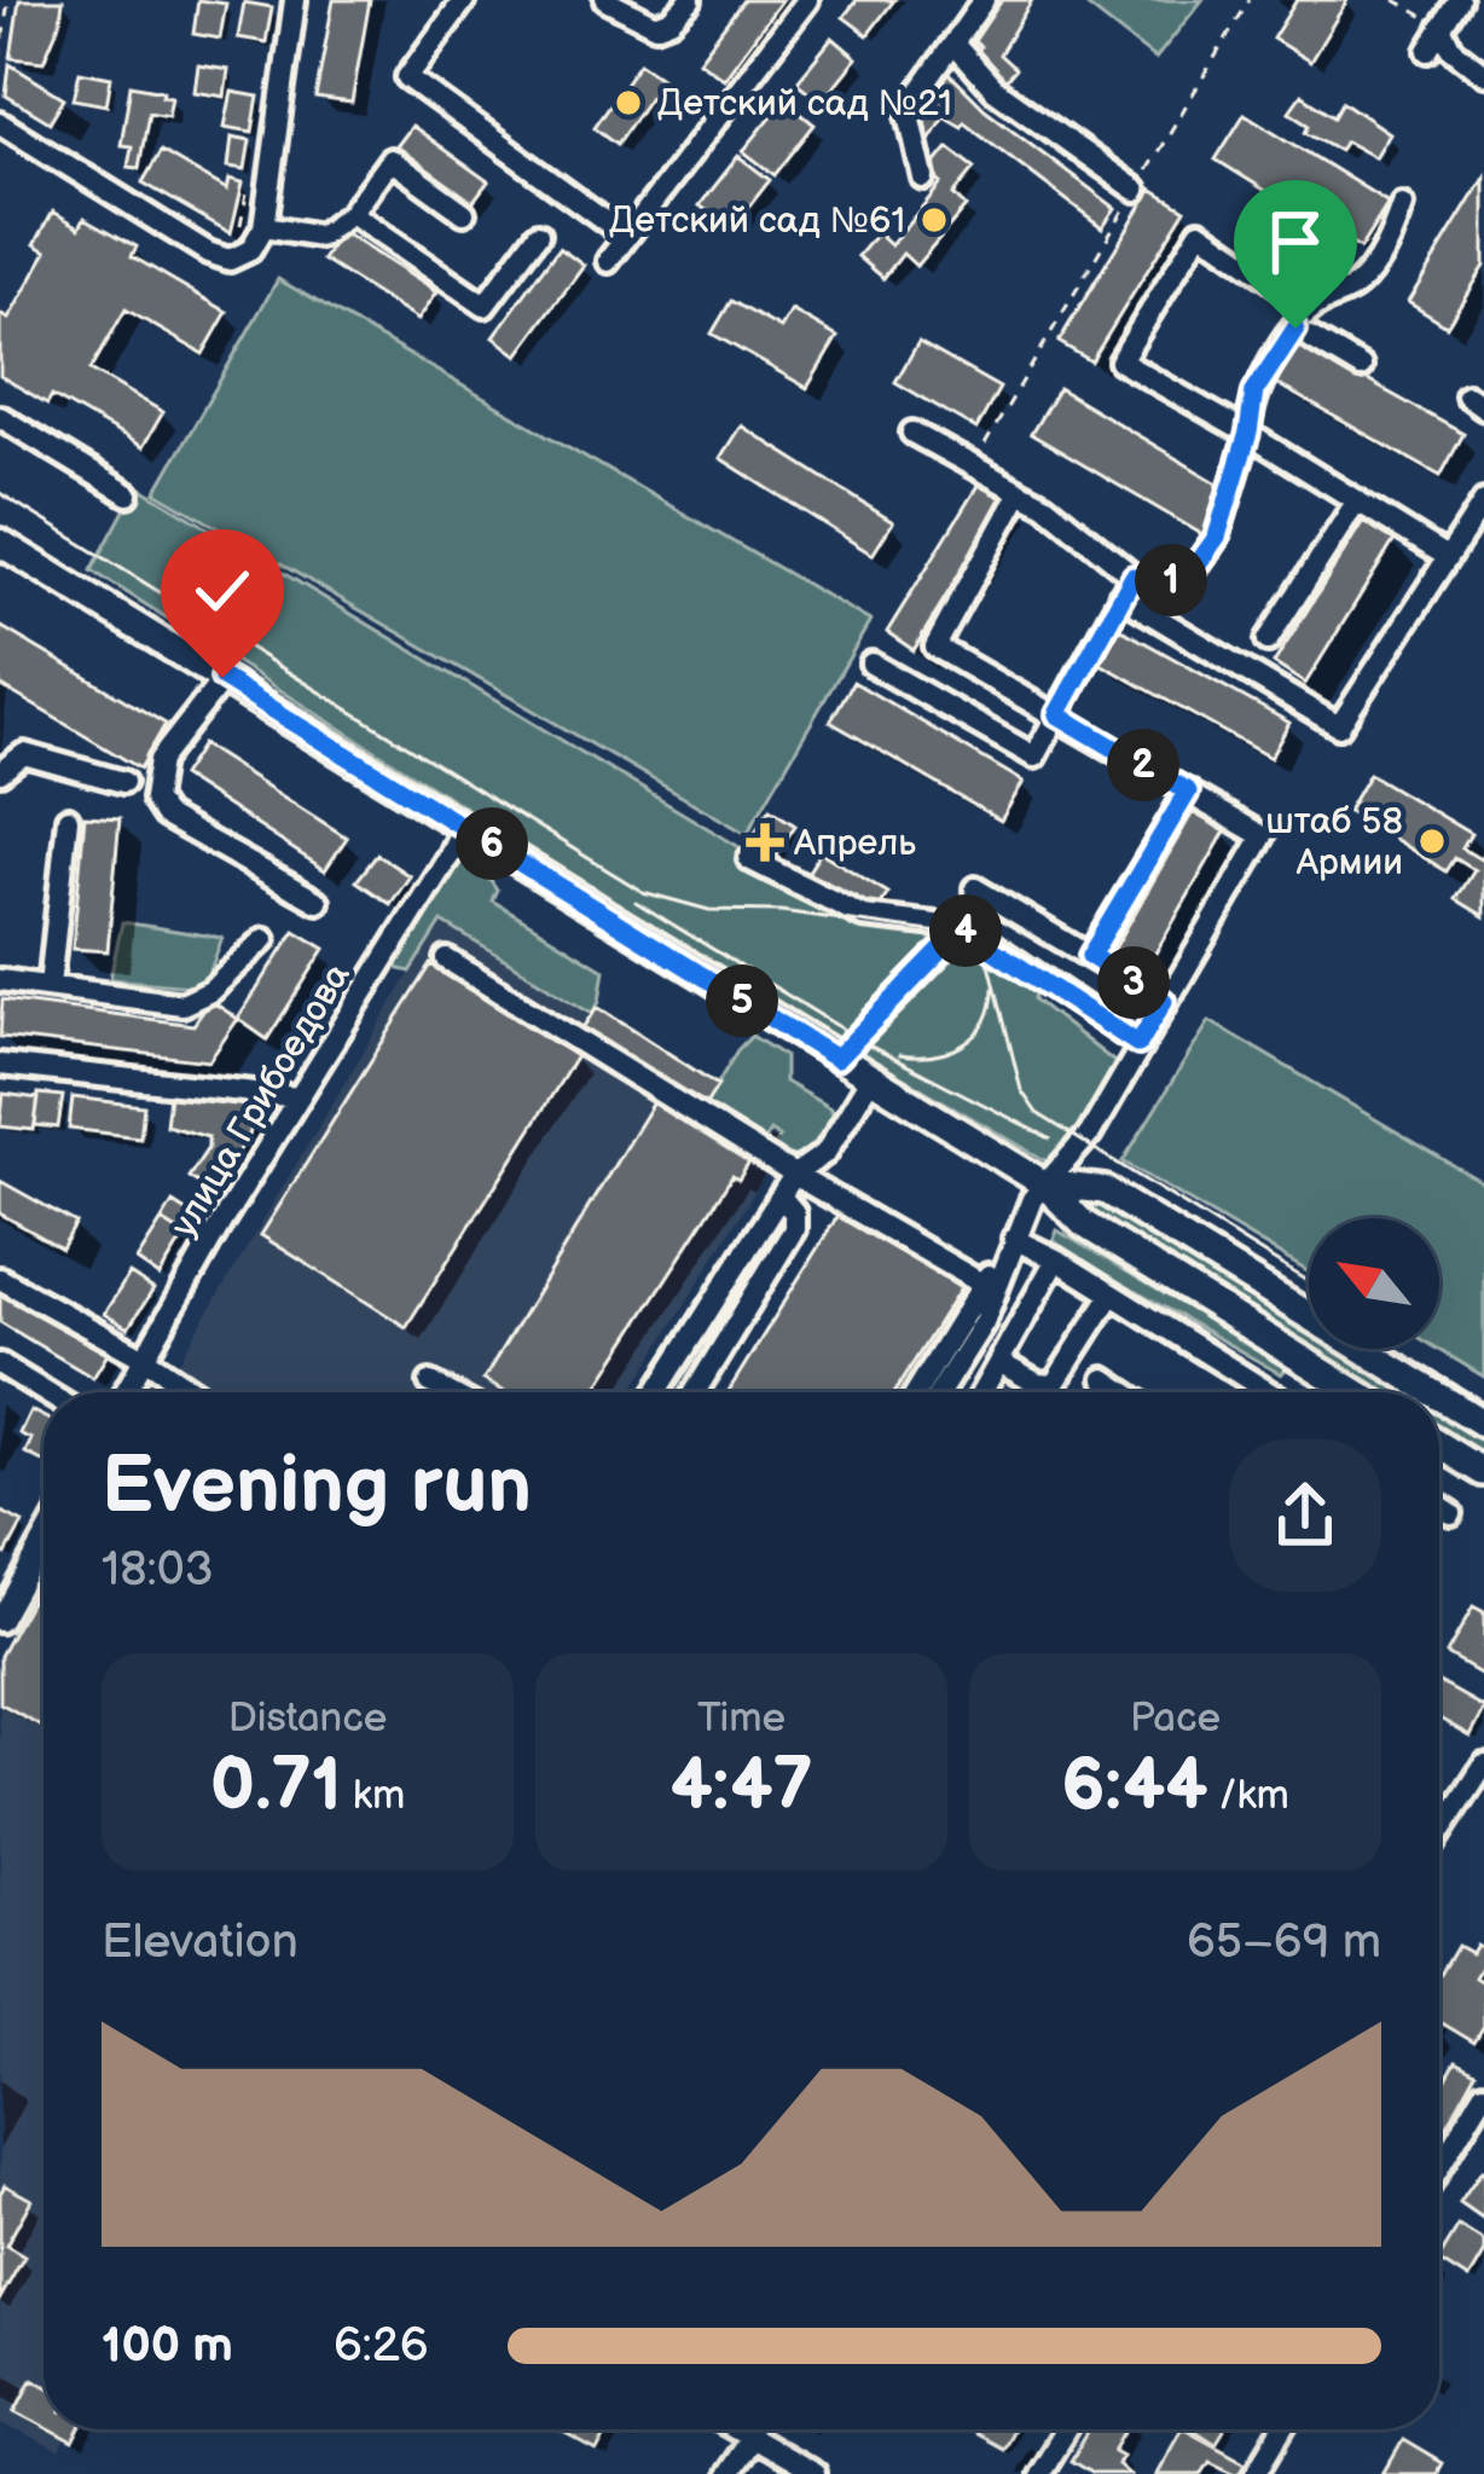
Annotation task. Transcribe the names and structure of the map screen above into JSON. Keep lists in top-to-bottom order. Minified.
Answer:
{"streets":{"street":["улица Грибоедова"]},"places":{"other":["Детский сад №21","Детский сад №61","штаб 58 Армии"],"health":["Апрель"]},"north":"top left","page":{"pins":["1","2","6","4","3","5"],"heading":["Evening run","18:03"],"stats":[["Distance","0.71 km"],["Time","4:47"],["Pace","6:44 /km"]],"chart":["Elevation","65–69 m"],"list":[{"name":"100 m","note":"6:26"}]}}
